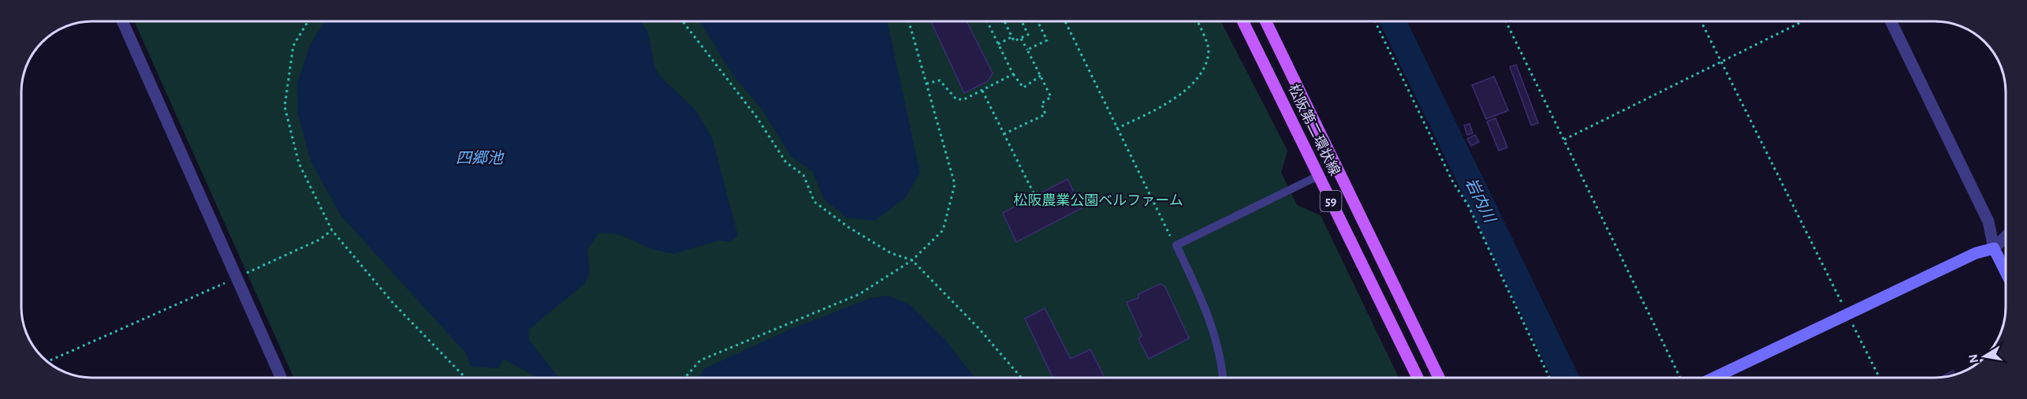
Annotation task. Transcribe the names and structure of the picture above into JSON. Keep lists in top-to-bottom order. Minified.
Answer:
{"streets":{"main road":["松阪第二環状線","59"]},"water":["四郷池","岩内川"],"parks":["松阪農業公園ベルファーム"],"north":"left"}
